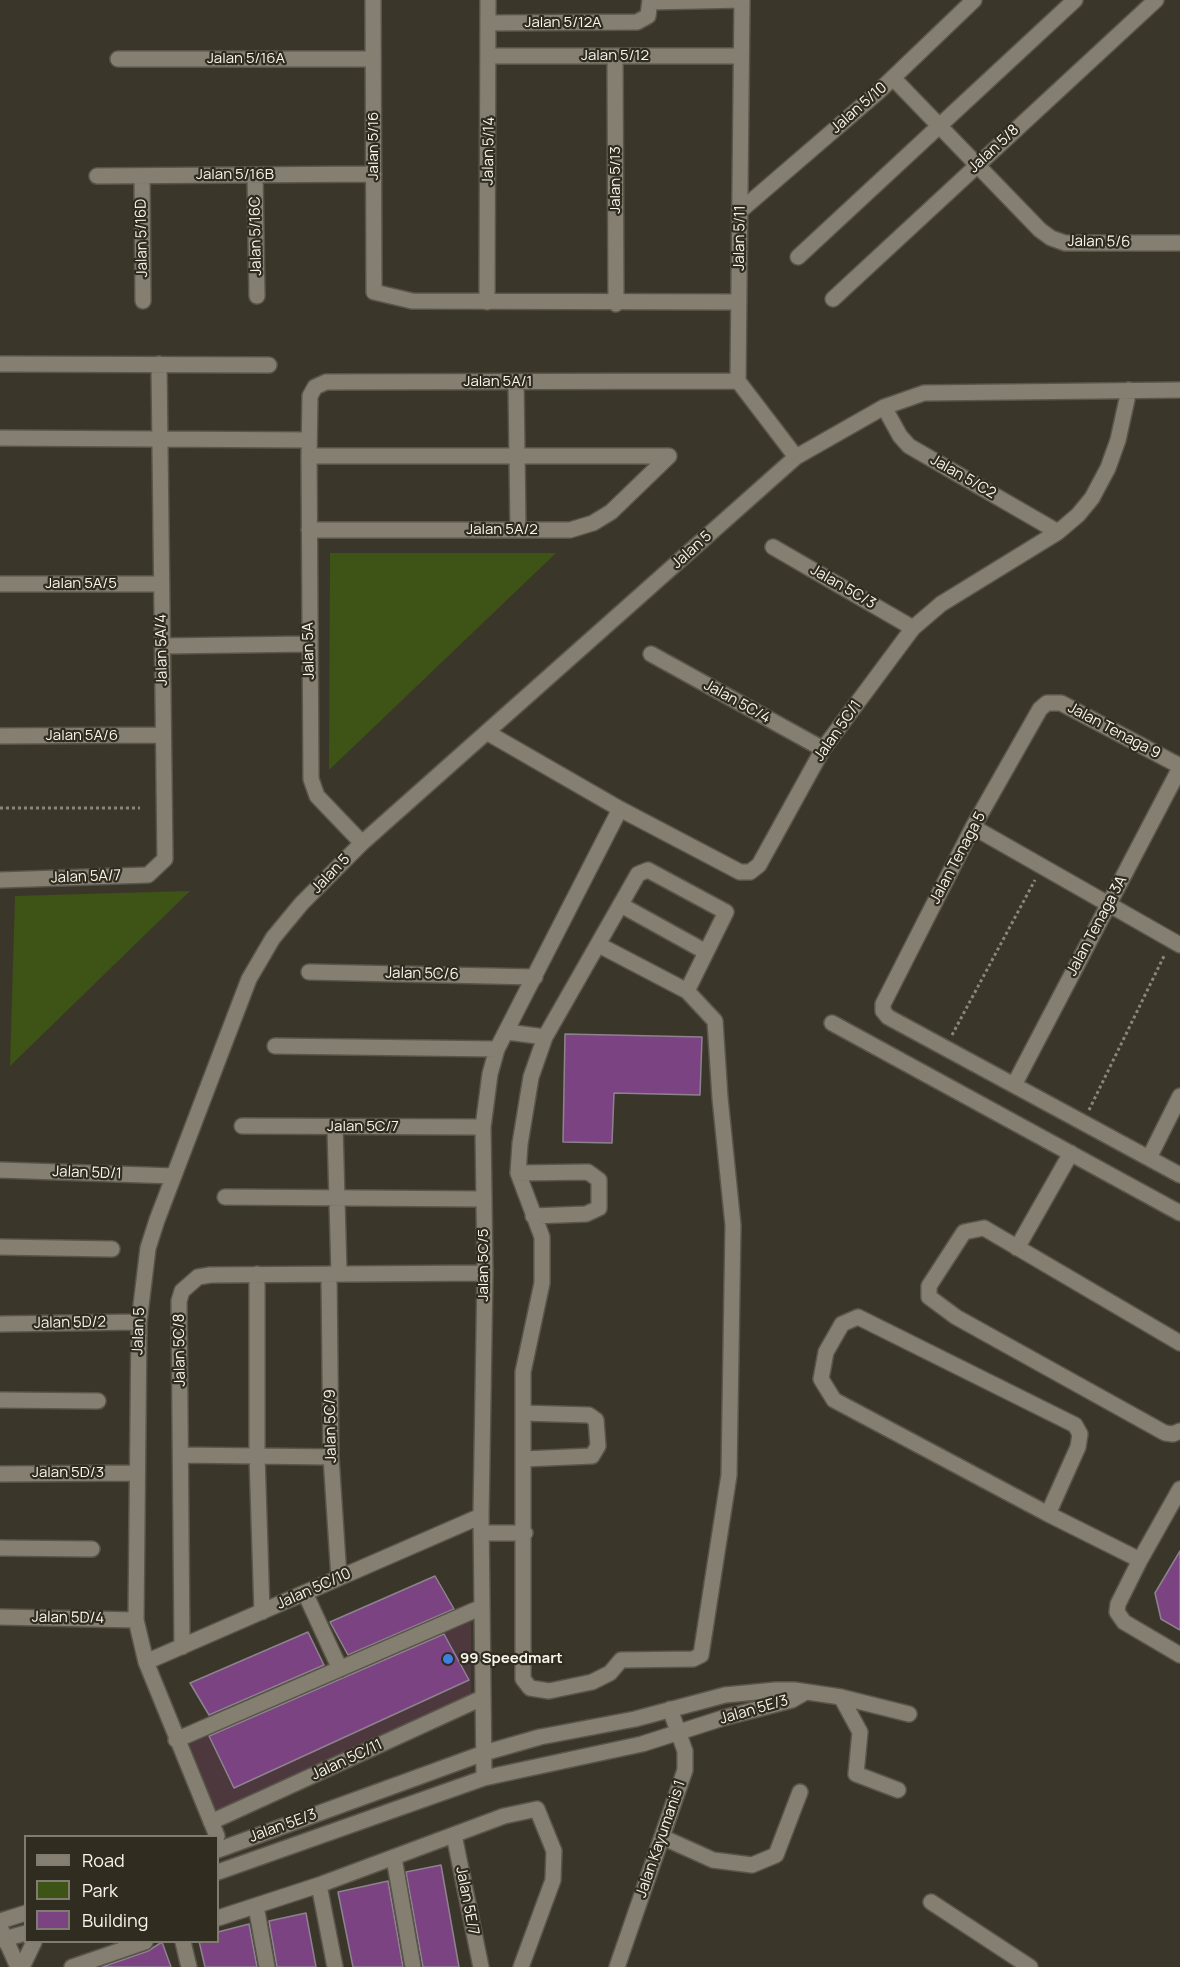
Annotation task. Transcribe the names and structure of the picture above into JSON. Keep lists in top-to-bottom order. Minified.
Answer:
{"streets":{"street":["Jalan 5/12A","Jalan 5/12","Jalan 5/16A","Jalan 5/10","Jalan 5/16","Jalan 5/8","Jalan 5/14","Jalan 5/16B","Jalan 5/13","Jalan 5/16C","Jalan 5/16D","Jalan 5/11","Jalan 5/6","Jalan 5A/1","Jalan 5/C2","Jalan 5A/2","Jalan 5","Jalan 5A/5","Jalan 5C/3","Jalan 5A/4","Jalan 5A","Jalan 5C/4","Jalan 5C/1","Jalan Tenaga 9","Jalan 5A/6","Jalan Tenaga 5","Jalan 5A/7","Jalan Tenaga 3A","Jalan 5C/6","Jalan 5C/7","Jalan 5D/1","Jalan 5C/5","Jalan 5D/2","Jalan 5C/8","Jalan 5C/9","Jalan 5D/3","Jalan 5C/10","Jalan 5D/4","Jalan 5E/3","Jalan 5C/11","Jalan Kayumanis 1","Jalan 5E/7"]},"crossings":[["Jalan 5/12A","Jalan 5/14"],["Jalan 5/12","Jalan 5/14"],["Jalan 5/12","Jalan 5/13"],["Jalan 5/12","Jalan 5/11"],["Jalan 5/16A","Jalan 5/16"],["Jalan 5/10","Jalan 5/11"],["Jalan 5/10","Jalan 5/6"],["Jalan 5/16","Jalan 5/14"],["Jalan 5/16","Jalan 5/16B"],["Jalan 5/8","Jalan 5/6"],["Jalan 5/16B","Jalan 5/16C"],["Jalan 5/16B","Jalan 5/16D"],["Jalan 5/11","Jalan 5A/1"],["Jalan 5A/1","Jalan 5A"],["Jalan 5/C2","Jalan 5"],["Jalan 5/C2","Jalan 5C/1"],["Jalan 5A/2","Jalan 5A"],["Jalan 5","Jalan 5A"],["Jalan 5","Jalan 5C/1"],["Jalan 5","Jalan 5D/1"],["Jalan 5","Jalan 5D/2"],["Jalan 5","Jalan 5D/3"],["Jalan 5","Jalan 5C/10"],["Jalan 5","Jalan 5D/4"],["Jalan 5","Jalan 5E/3"],["Jalan 5A/5","Jalan 5A/4"],["Jalan 5C/3","Jalan 5C/1"],["Jalan 5A/4","Jalan 5A/6"],["Jalan 5A/4","Jalan 5A/7"],["Jalan 5C/4","Jalan 5C/1"],["Jalan 5C/1","Jalan 5C/5"],["Jalan Tenaga 9","Jalan Tenaga 5"],["Jalan Tenaga 9","Jalan Tenaga 3A"],["Jalan 5C/6","Jalan 5C/5"],["Jalan 5C/7","Jalan 5C/5"],["Jalan 5C/7","Jalan 5C/9"],["Jalan 5C/5","Jalan 5C/8"],["Jalan 5C/5","Jalan 5C/10"],["Jalan 5C/5","Jalan 5E/3"],["Jalan 5C/5","Jalan 5C/11"],["Jalan 5C/8","Jalan 5C/9"],["Jalan 5C/8","Jalan 5C/10"],["Jalan 5C/9","Jalan 5C/10"],["Jalan 5E/3","Jalan Kayumanis 1"]],"places":["99 Speedmart"],"legend":["Road","Park","Building"]}
